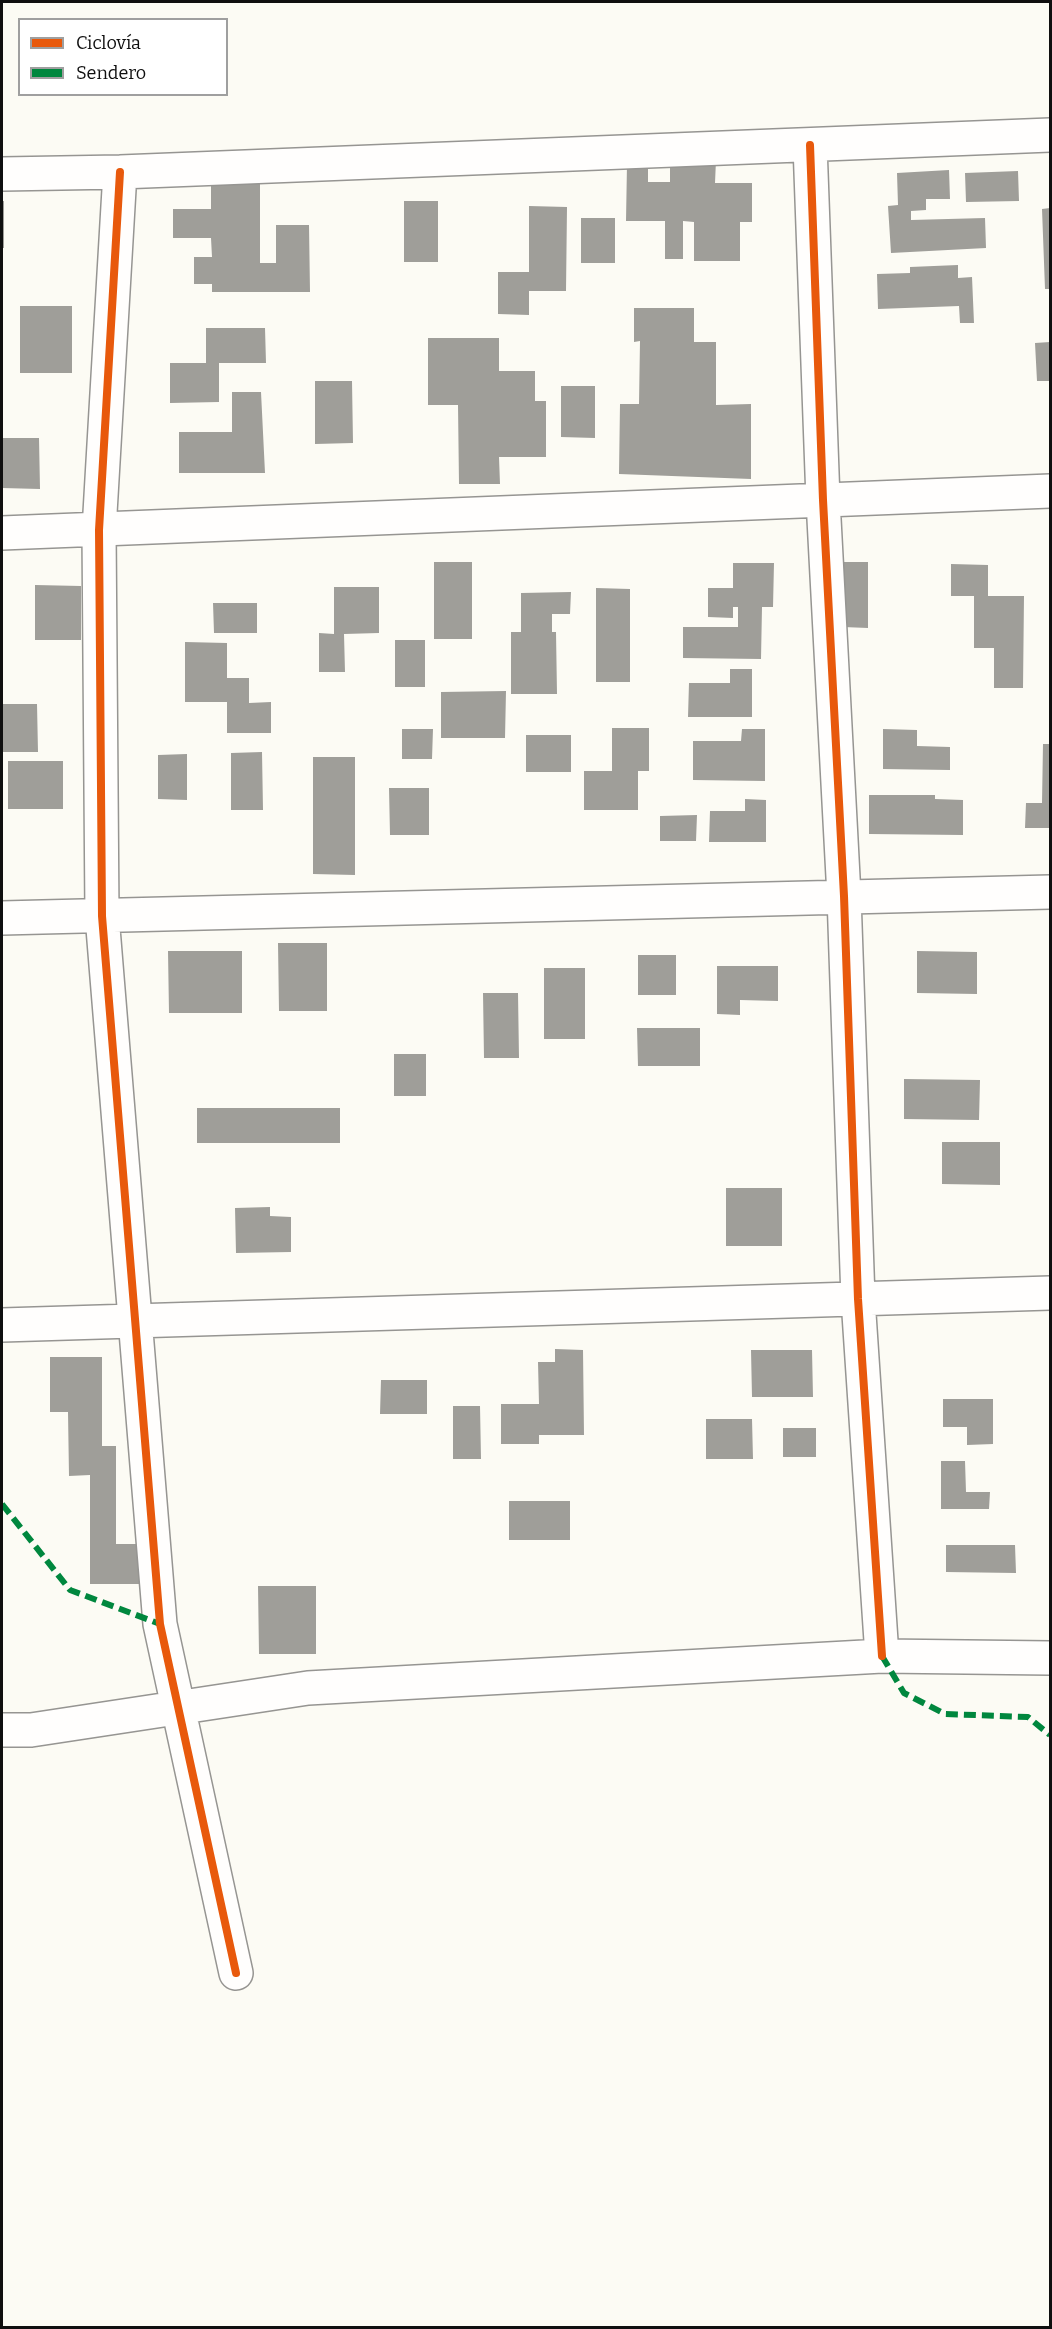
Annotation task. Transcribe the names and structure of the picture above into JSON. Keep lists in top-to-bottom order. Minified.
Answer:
{"legend":["Ciclovía","Sendero"]}
